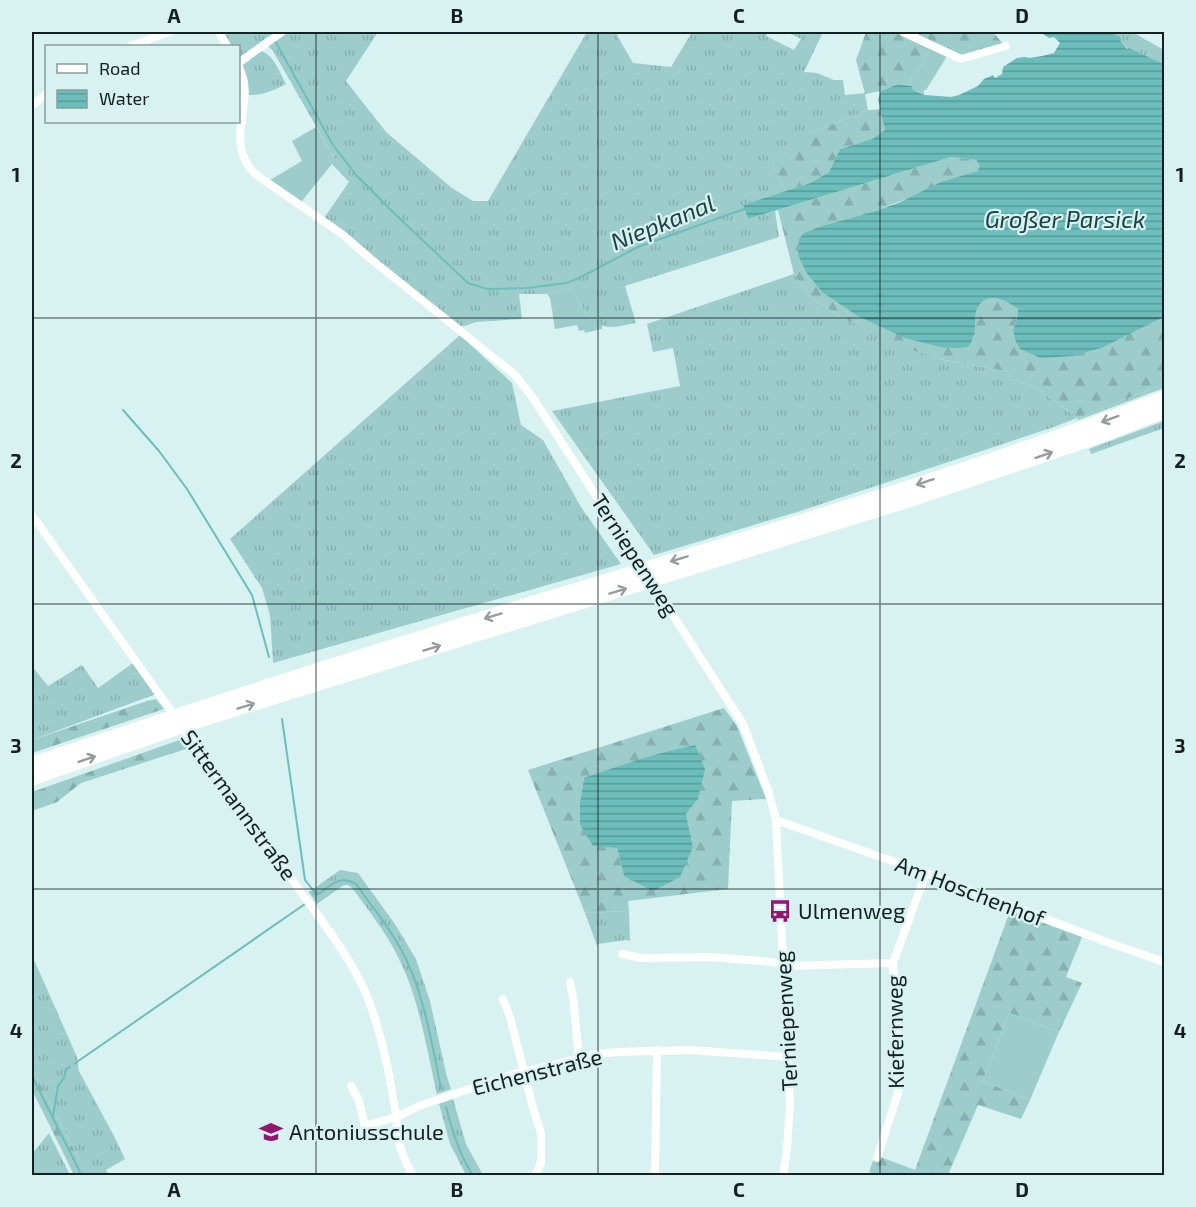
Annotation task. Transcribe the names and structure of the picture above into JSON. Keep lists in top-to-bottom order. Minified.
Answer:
{"streets":{"street":["Terniepenweg","Sittermannstraße","Am Hoschenhof","Kiefernweg","Eichenstraße"]},"crossings":[["Terniepenweg","Am Hoschenhof"],["Terniepenweg","Eichenstraße"],["Sittermannstraße","Eichenstraße"],["Am Hoschenhof","Kiefernweg"]],"water":["Großer Parsick","Niepkanal"],"places":{"bus stop":["Ulmenweg"],"school or university":["Antoniusschule"]},"legend":["Road","Water"],"grid":{"columns":["A","B","C","D"],"rows":["1","2","3","4"]}}
